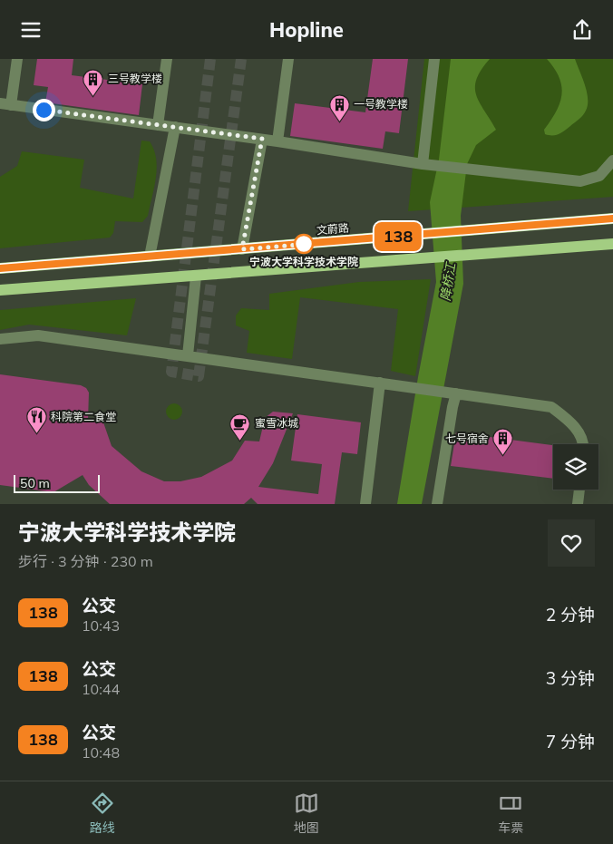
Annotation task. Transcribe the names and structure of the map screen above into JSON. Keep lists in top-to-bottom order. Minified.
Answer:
{"streets":{"main road":["文蔚路"]},"water":["降桥江"],"places":{"building":["三号教学楼","一号教学楼","七号宿舍"],"other":["宁波大学科学技术学院"],"restaurant":["科院第二食堂"],"cafe":["蜜雪冰城"]},"lines":["bus line 138"],"scale_bar":"50 m","page":{"header":"Hopline","on_map":"138","scale":"50 m","heading":["宁波大学科学技术学院","步行 · 3 分钟 · 230 m"],"list":[{"mark":"138","name":"公交","note":"10:43","value":"2 分钟"},{"mark":"138","name":"公交","note":"10:44","value":"3 分钟"},{"mark":"138","name":"公交","note":"10:48","value":"7 分钟"}],"tabs":["路线","地图","车票"]}}
